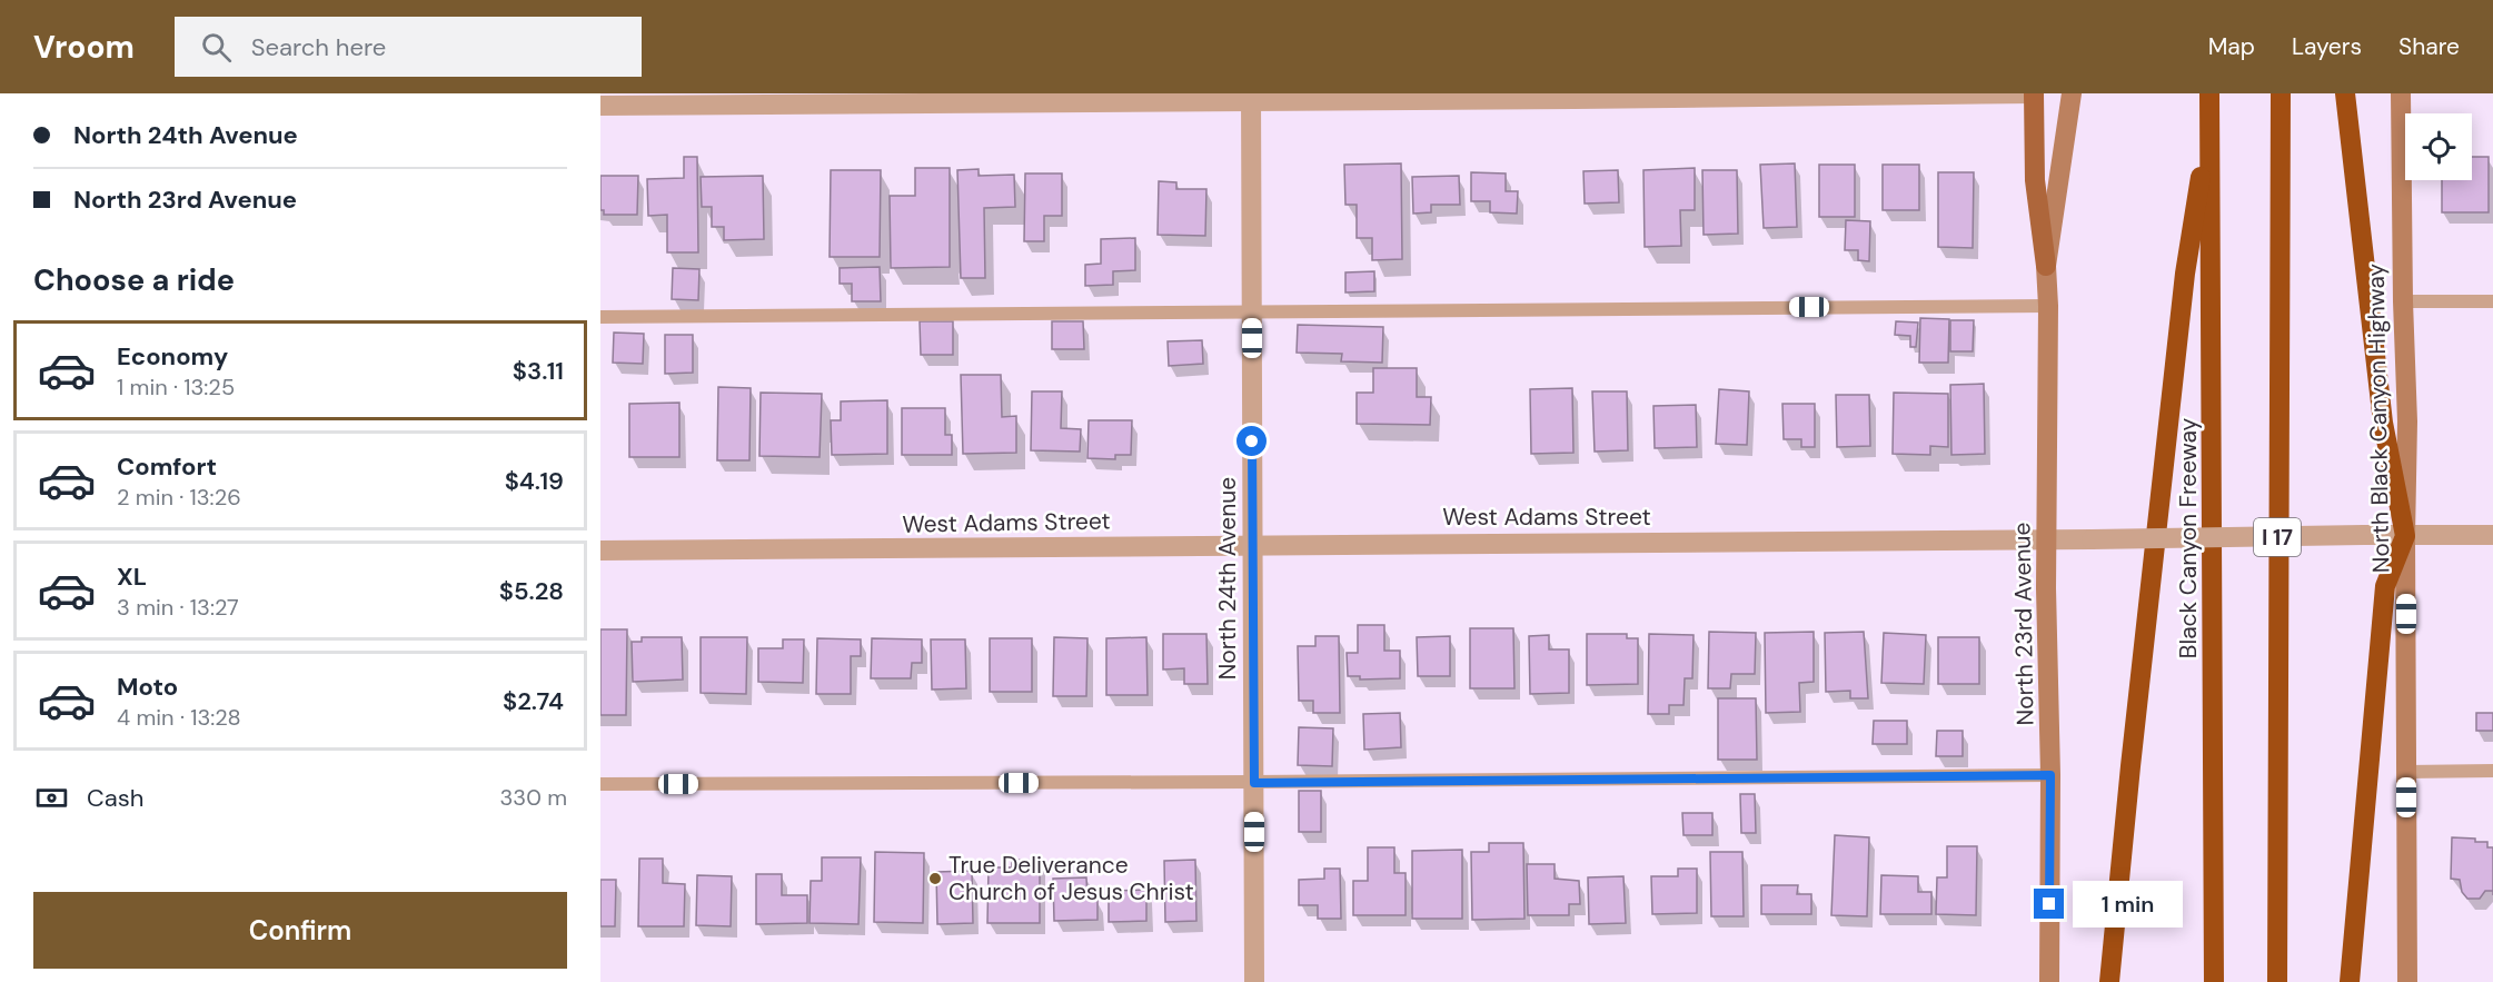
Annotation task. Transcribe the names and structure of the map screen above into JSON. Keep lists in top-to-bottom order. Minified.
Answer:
{"streets":{"highway":["I 17","Black Canyon Freeway"],"main road":["North Black Canyon Highway","North 23rd Avenue"],"street":["West Adams Street","North 24th Avenue"]},"crossings":[["North Black Canyon Highway","West Adams Street"],["West Adams Street","North 24th Avenue"],["West Adams Street","North 23rd Avenue"]],"places":["True Deliverance Church of Jesus Christ"],"page":{"header":"Vroom","search":"Search here","nav":["Map","Layers","Share"],"banner":["North 24th Avenue","North 23rd Avenue"],"heading":"Choose a ride","list":[{"name":"Economy","note":"1 min · 13:25","value":"$3.11"},{"name":"Comfort","note":"2 min · 13:26","value":"$4.19"},{"name":"XL","note":"3 min · 13:27","value":"$5.28"},{"name":"Moto","note":"4 min · 13:28","value":"$2.74"}],"pay":["Cash","330 m"],"buttons":"Confirm","bubble":"1 min"}}
